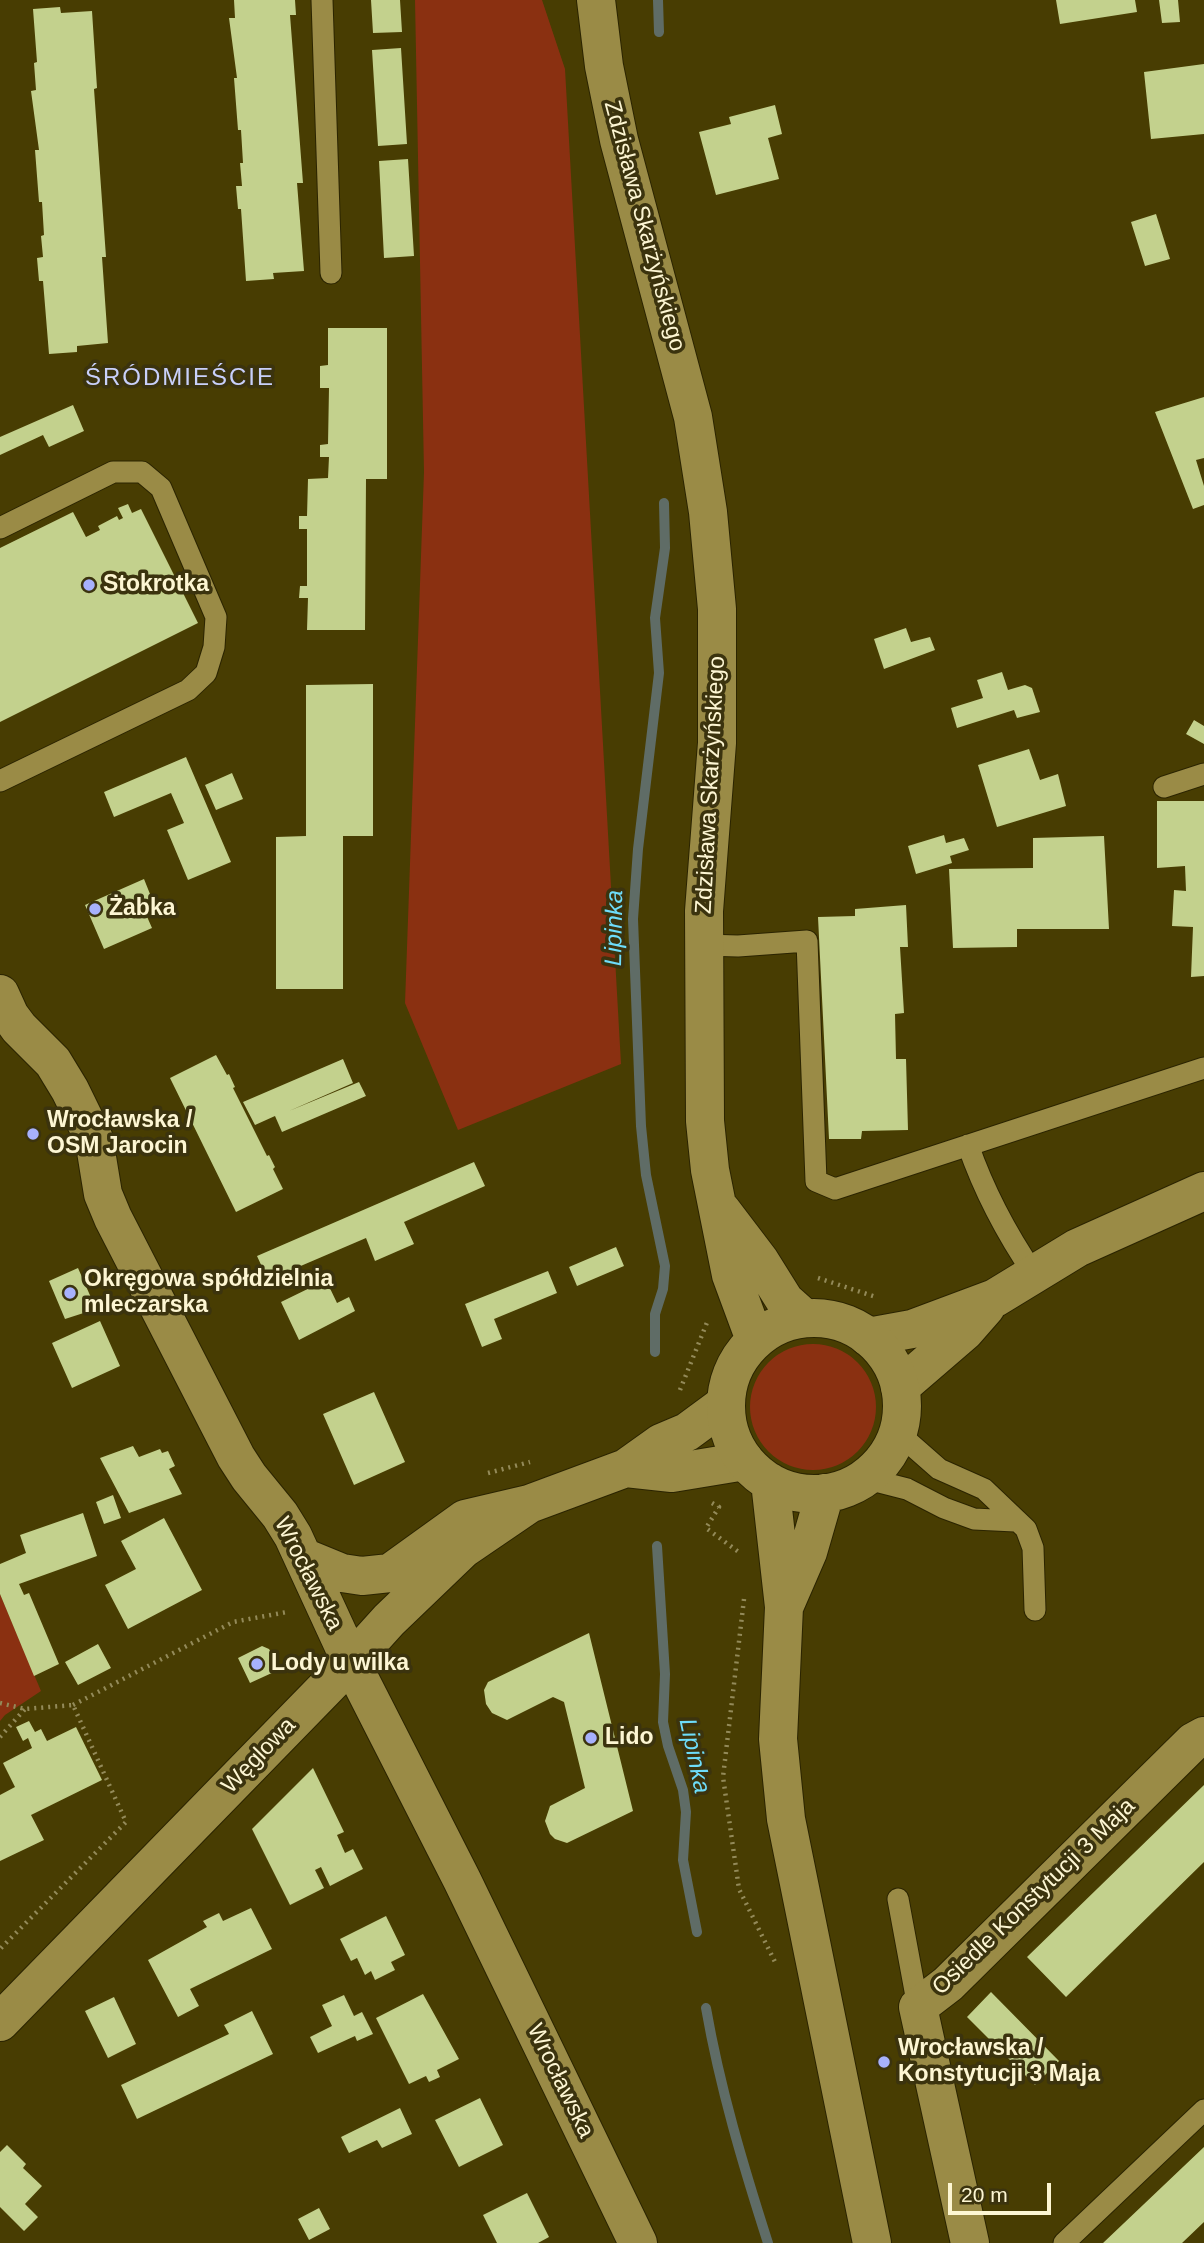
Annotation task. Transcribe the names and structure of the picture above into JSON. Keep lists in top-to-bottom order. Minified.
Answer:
{"streets":{"street":["Zdzisława Skarżyńskiego","Wrocławska","Węglowa","Osiedle Konstytucji 3 Maja"]},"crossings":[["Zdzisława Skarżyńskiego","Węglowa"],["Wrocławska","Węglowa"]],"districts":["ŚRÓDMIEŚCIE"],"water":["Lipinka"],"places":["Stokrotka","Żabka","Wrocławska / OSM Jarocin","Okręgowa spółdzielnia mleczarska","Lody u wilka","Lido","Wrocławska / Konstytucji 3 Maja"],"scale_bar":"20 m"}
